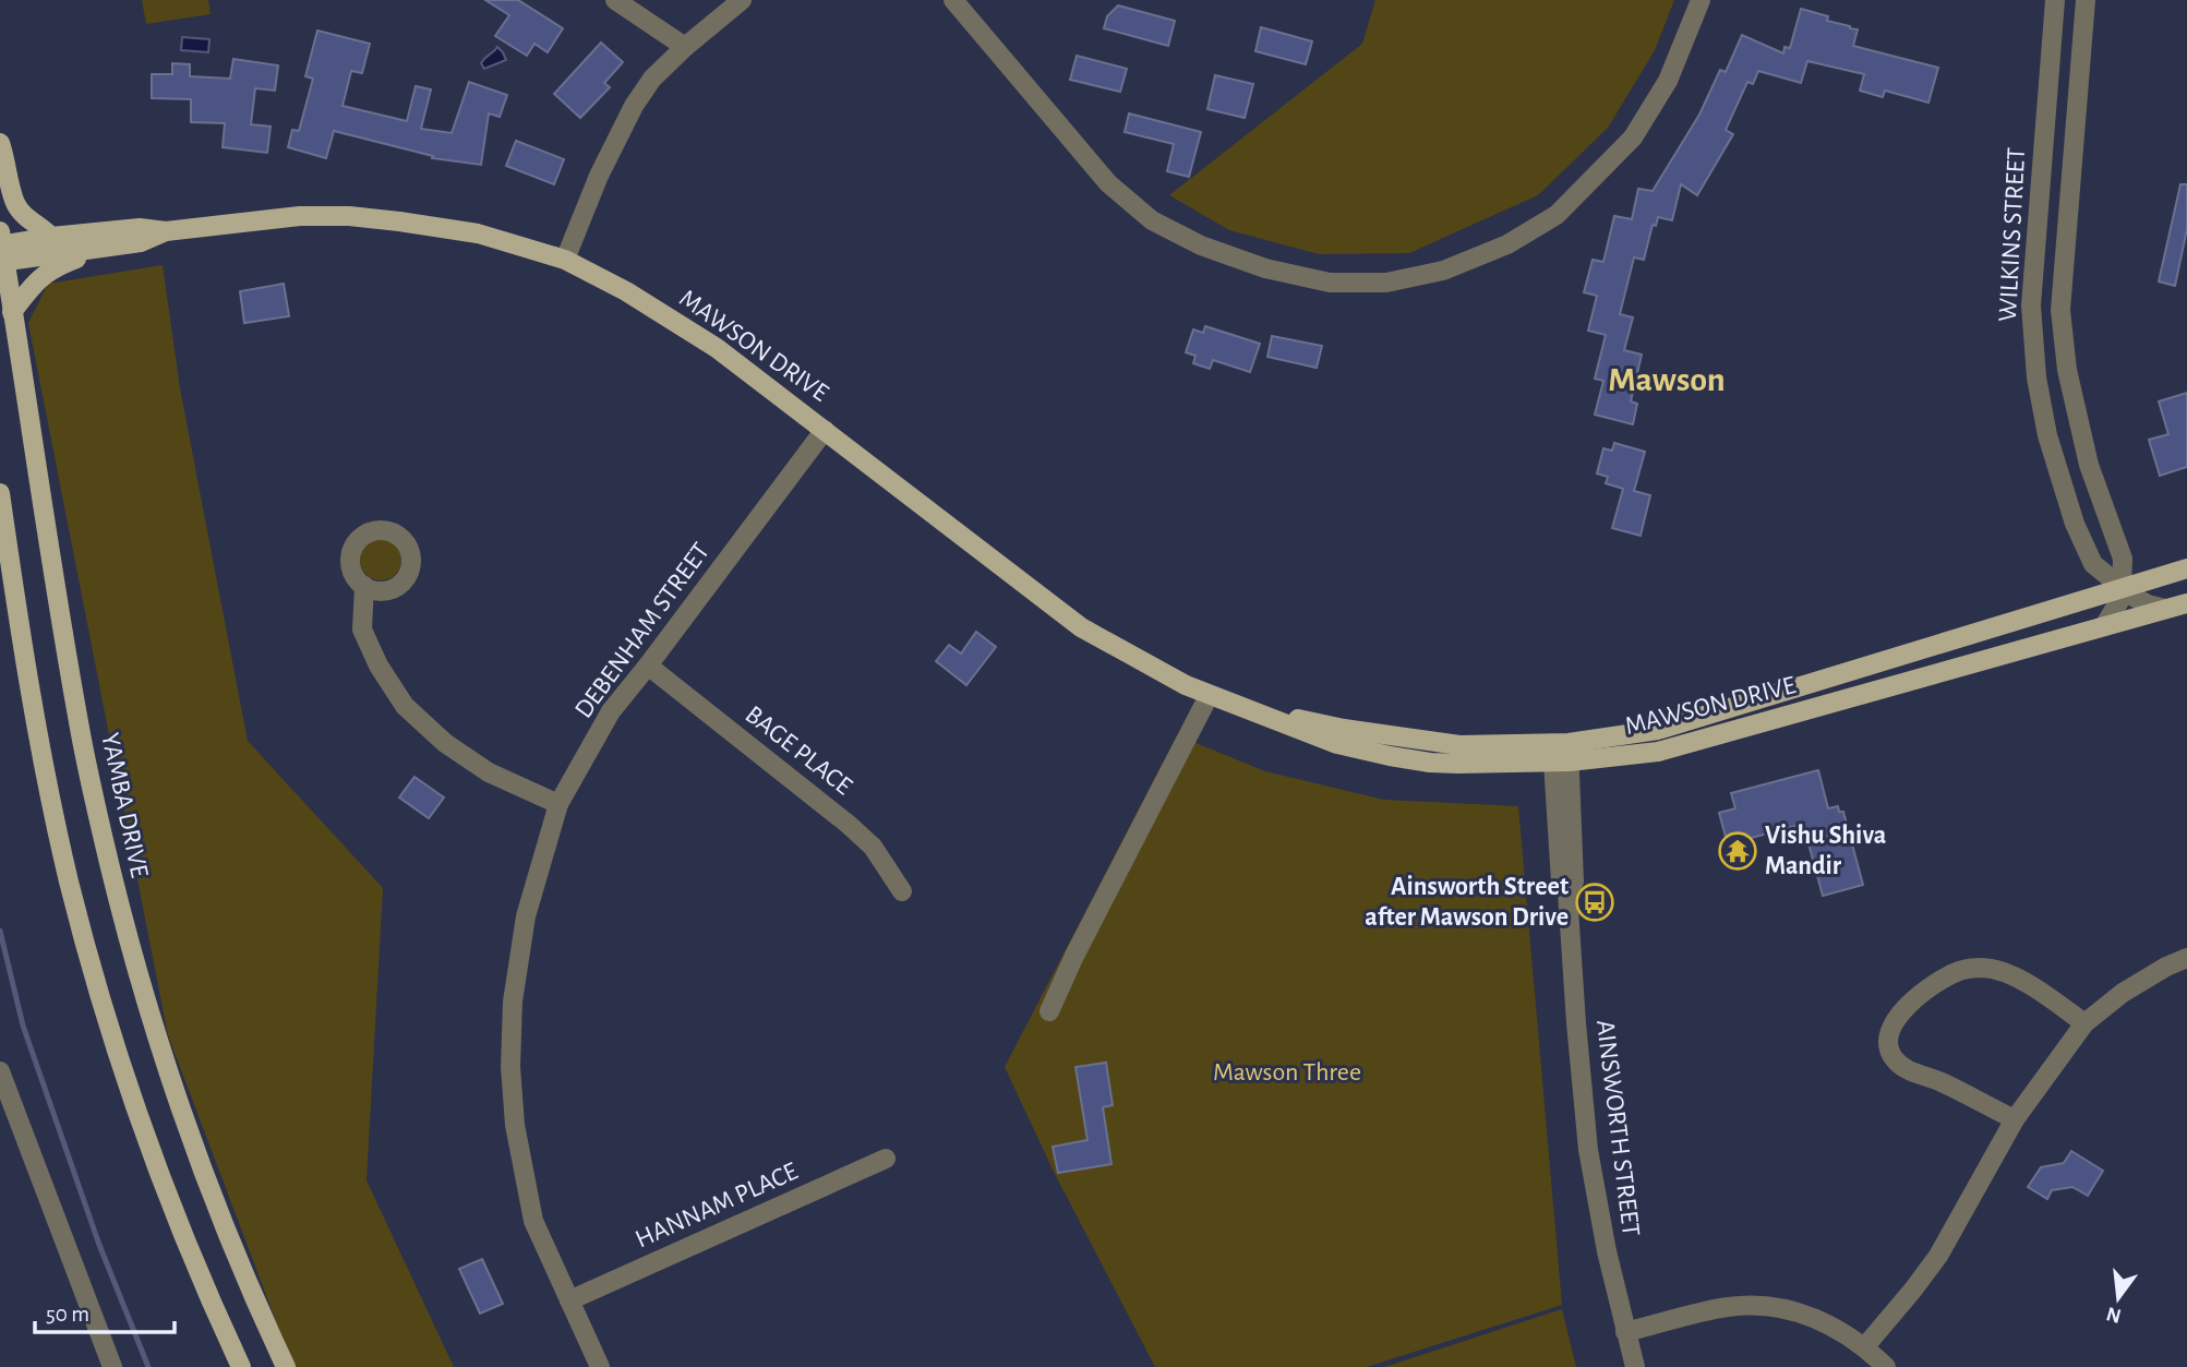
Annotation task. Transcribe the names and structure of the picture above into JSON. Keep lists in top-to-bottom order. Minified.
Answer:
{"streets":{"main road":["MAWSON DRIVE","YAMBA DRIVE"],"street":["WILKINS STREET","DEBENHAM STREET","BAGE PLACE","AINSWORTH STREET","HANNAM PLACE"]},"crossings":[["WILKINS STREET","MAWSON DRIVE"],["MAWSON DRIVE","DEBENHAM STREET"],["MAWSON DRIVE","YAMBA DRIVE"],["MAWSON DRIVE","AINSWORTH STREET"],["DEBENHAM STREET","BAGE PLACE"],["DEBENHAM STREET","HANNAM PLACE"]],"districts":["Mawson"],"parks":["Mawson Three"],"places":{"temple":["Vishu Shiva Mandir"],"bus stop":["Ainsworth Street after Mawson Drive"]},"scale_bar":"50 m","north":"bottom"}
